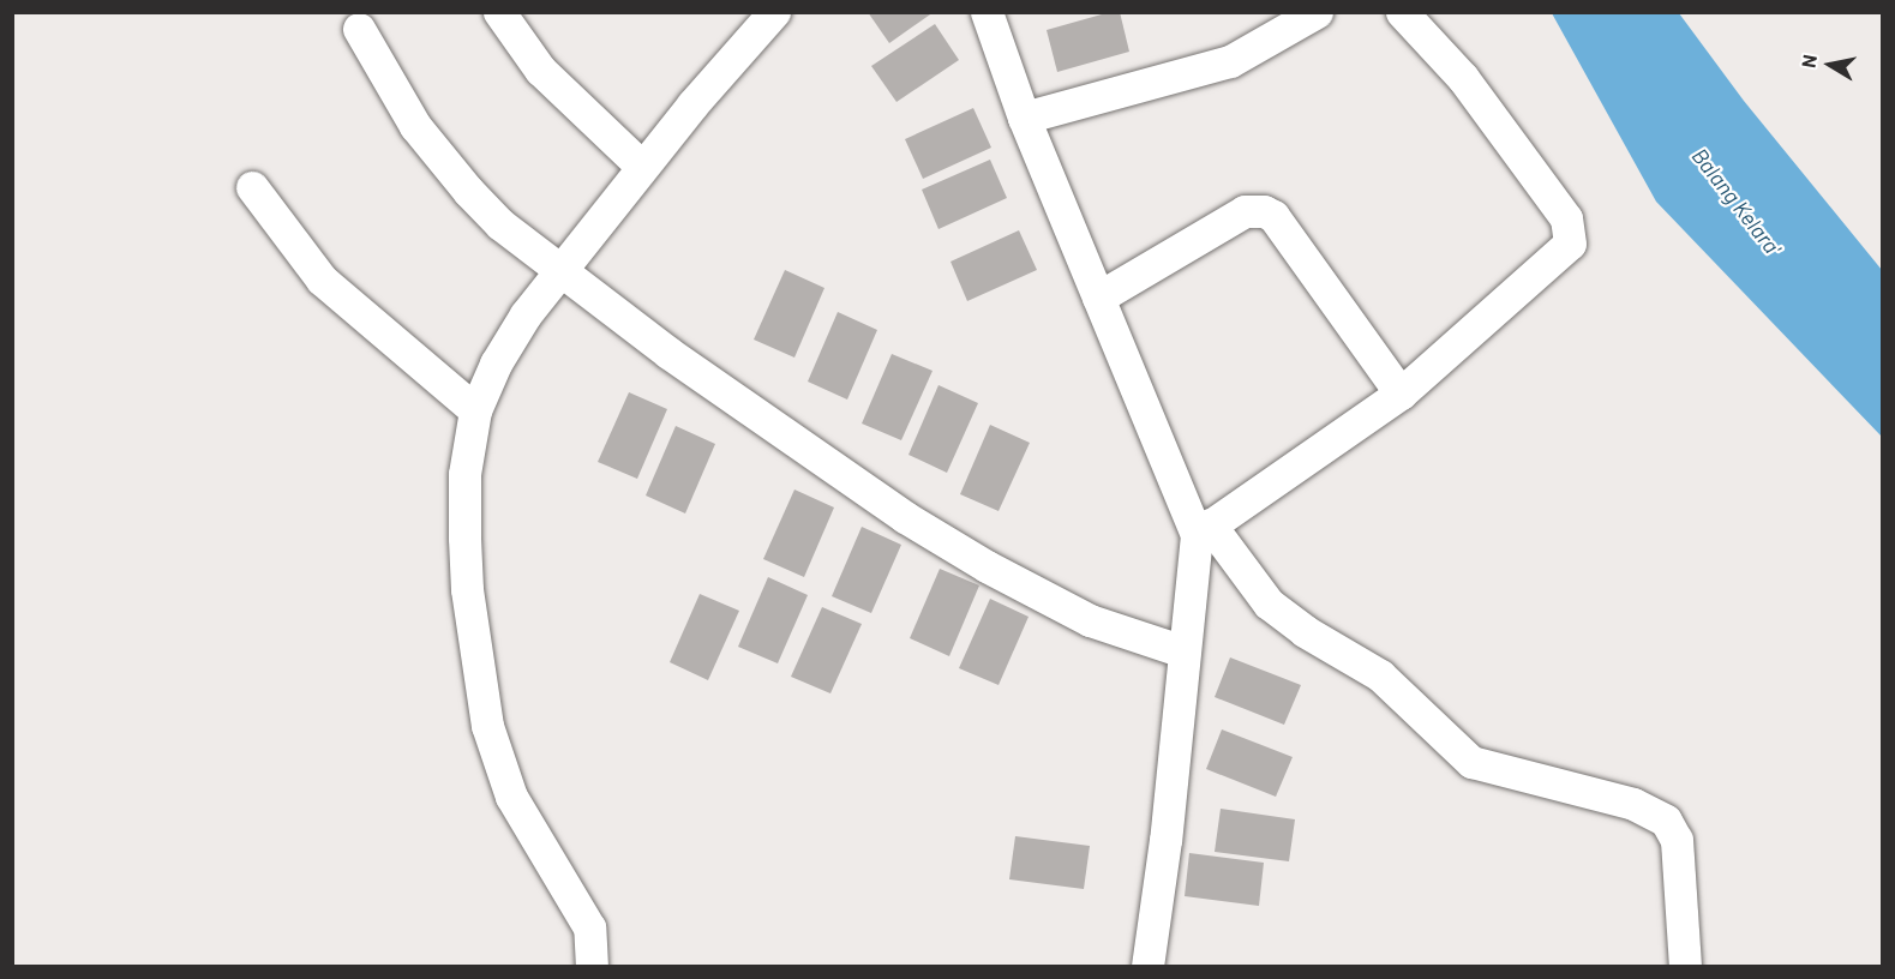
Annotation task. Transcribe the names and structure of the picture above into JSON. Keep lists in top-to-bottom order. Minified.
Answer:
{"water":["Balang Kelara'"],"north":"left"}
